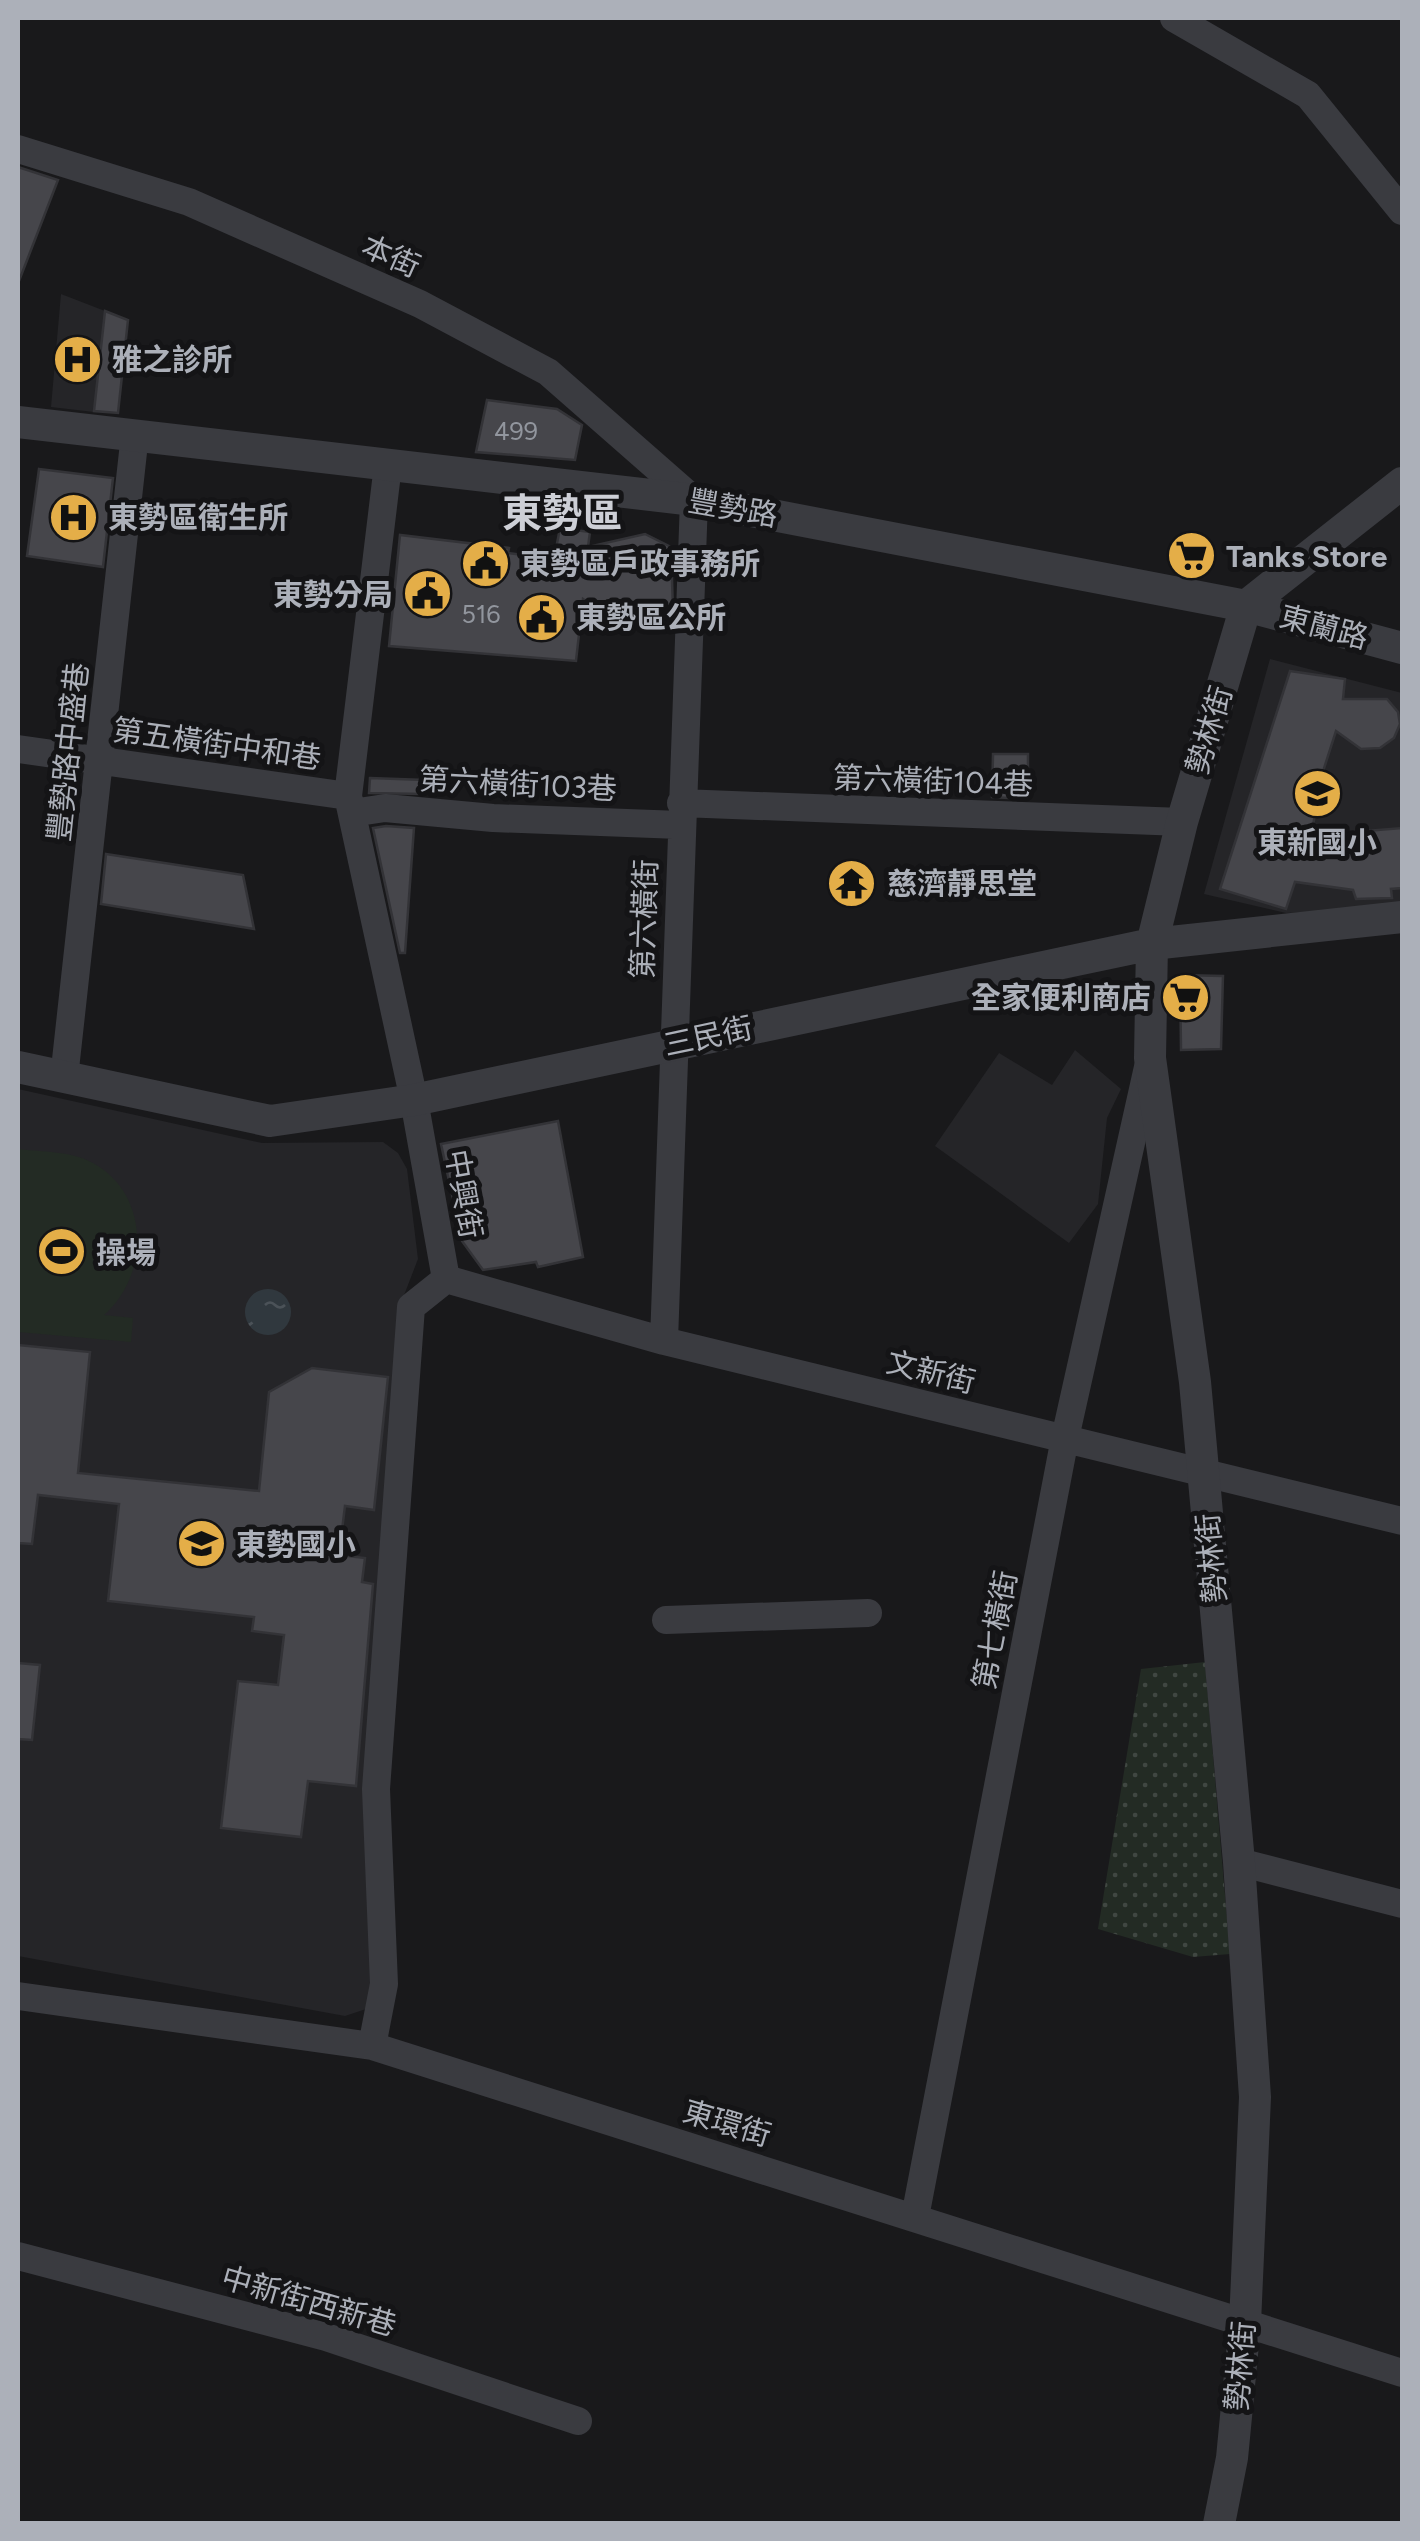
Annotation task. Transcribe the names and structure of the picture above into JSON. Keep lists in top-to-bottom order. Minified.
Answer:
{"streets":{"street":["本街","豐勢路","東蘭路","勢林街","第五橫街中和巷","豐勢路中盛巷","第六橫街104巷","第六橫街103巷","第六橫街","三民街","中興街","文新街","第七橫街","東環街","中新街西新巷"]},"crossings":[["本街","豐勢路"],["本街","第六橫街"],["豐勢路","東蘭路"],["豐勢路","勢林街"],["豐勢路","豐勢路中盛巷"],["豐勢路","第六橫街"],["豐勢路","中興街"],["東蘭路","勢林街"],["勢林街","第六橫街104巷"],["勢林街","三民街"],["勢林街","文新街"],["勢林街","第七橫街"],["勢林街","東環街"],["第五橫街中和巷","豐勢路中盛巷"],["第五橫街中和巷","第六橫街103巷"],["第五橫街中和巷","中興街"],["豐勢路中盛巷","三民街"],["第六橫街104巷","第六橫街103巷"],["第六橫街104巷","第六橫街"],["第六橫街103巷","第六橫街"],["第六橫街103巷","中興街"],["第六橫街","三民街"],["第六橫街","文新街"],["三民街","中興街"],["中興街","文新街"],["中興街","東環街"],["文新街","第七橫街"],["第七橫街","東環街"]],"districts":["東勢區"],"places":{"hospital":["雅之診所","東勢區衛生所"],"supermarket":["Tanks Store","全家便利商店"],"public building":["東勢區戶政事務所","東勢分局","東勢區公所"],"school or university":["東新國小","東勢國小"],"temple":["慈濟靜思堂"],"sports":["操場"]},"house_numbers":["499","516"]}
